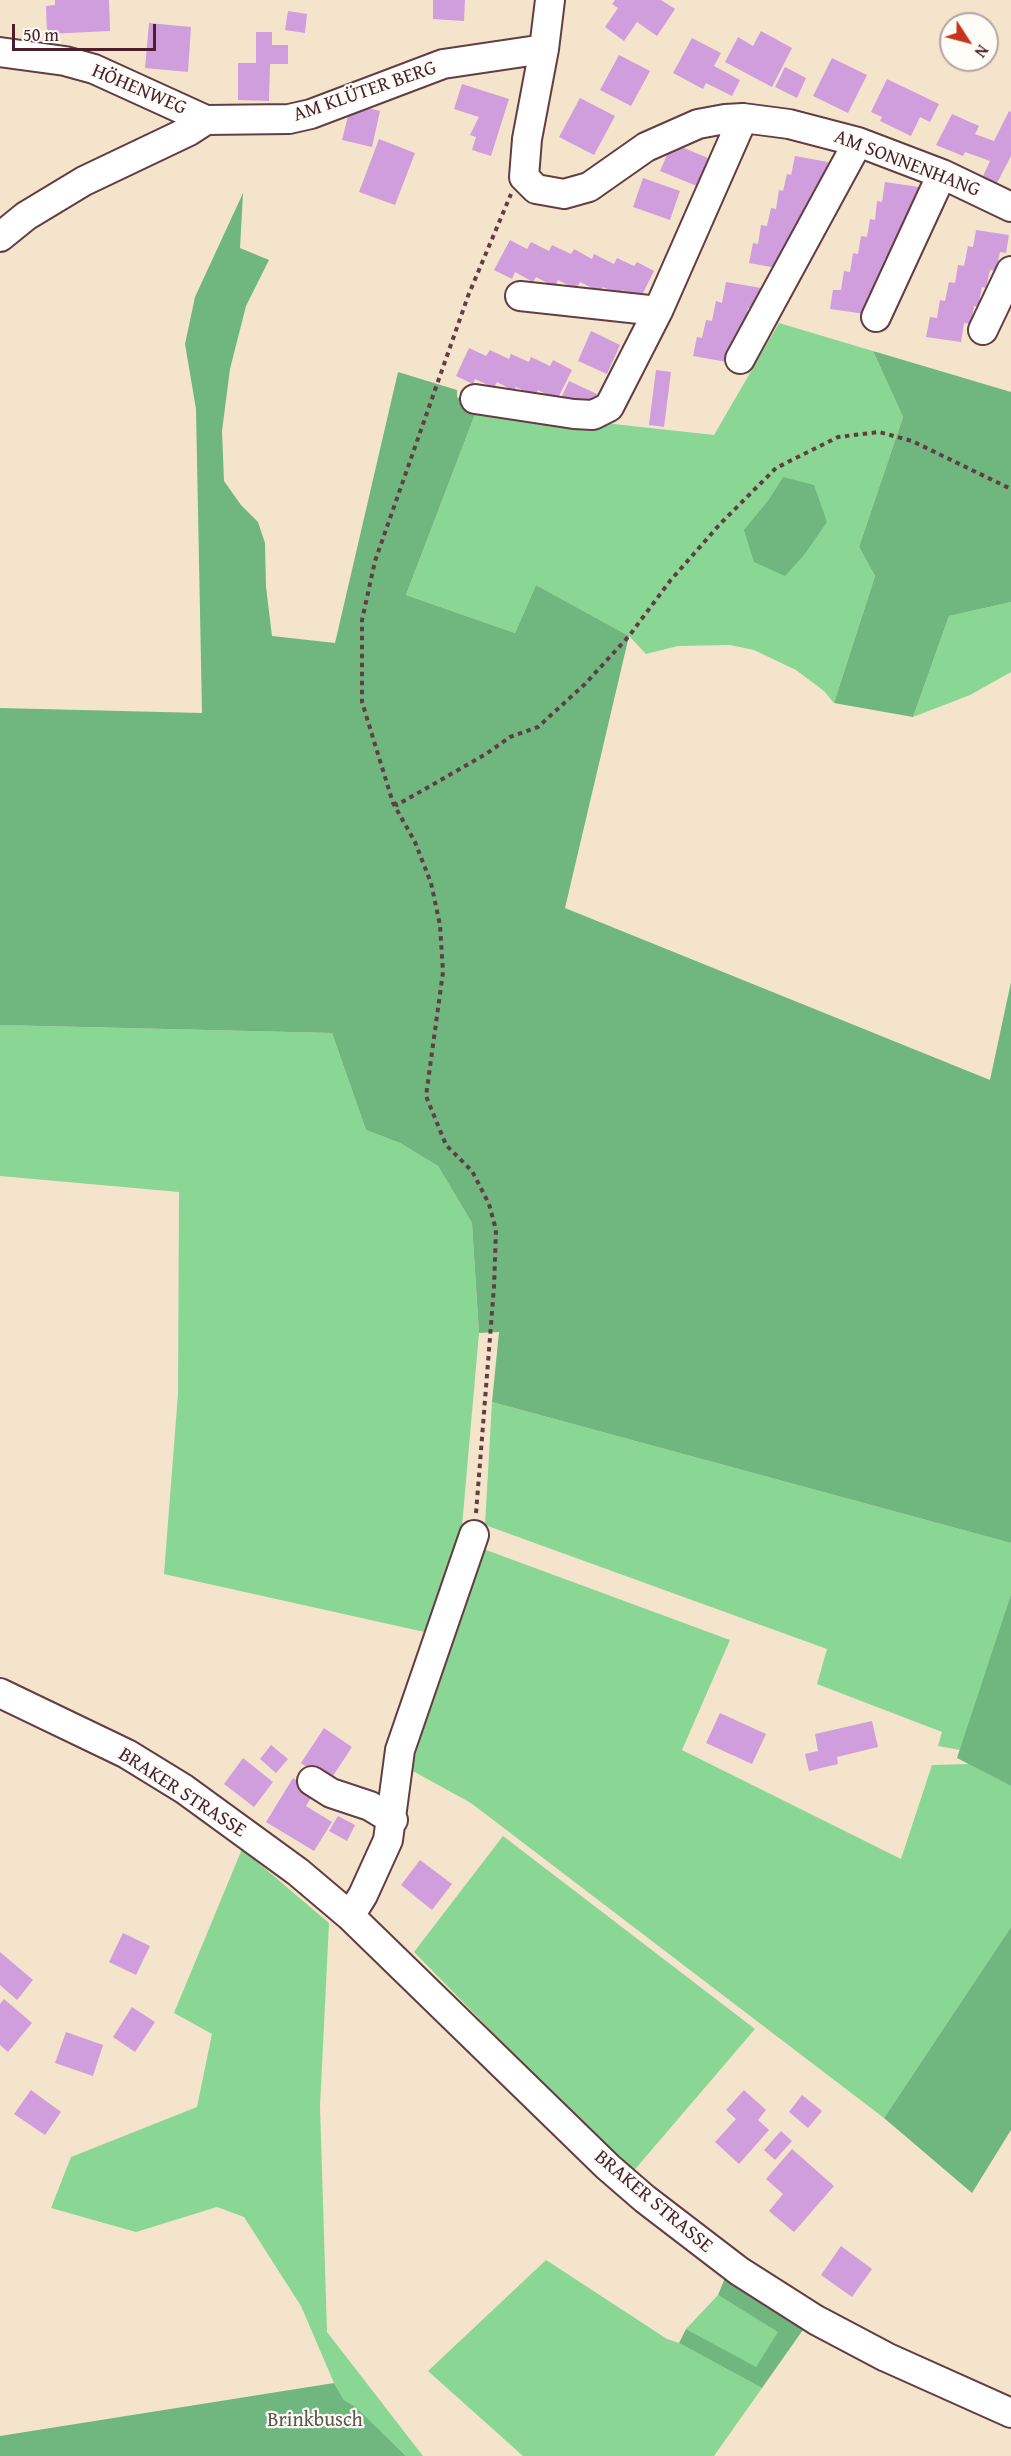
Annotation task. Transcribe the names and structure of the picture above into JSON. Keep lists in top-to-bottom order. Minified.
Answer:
{"streets":{"street":["HÖHENWEG","AM KLÜTER BERG","AM SONNENHANG","BRAKER STRASSE"]},"crossings":[["HÖHENWEG","AM KLÜTER BERG"]],"parks":["Brinkbusch"],"scale_bar":"50 m","north":"bottom right"}
